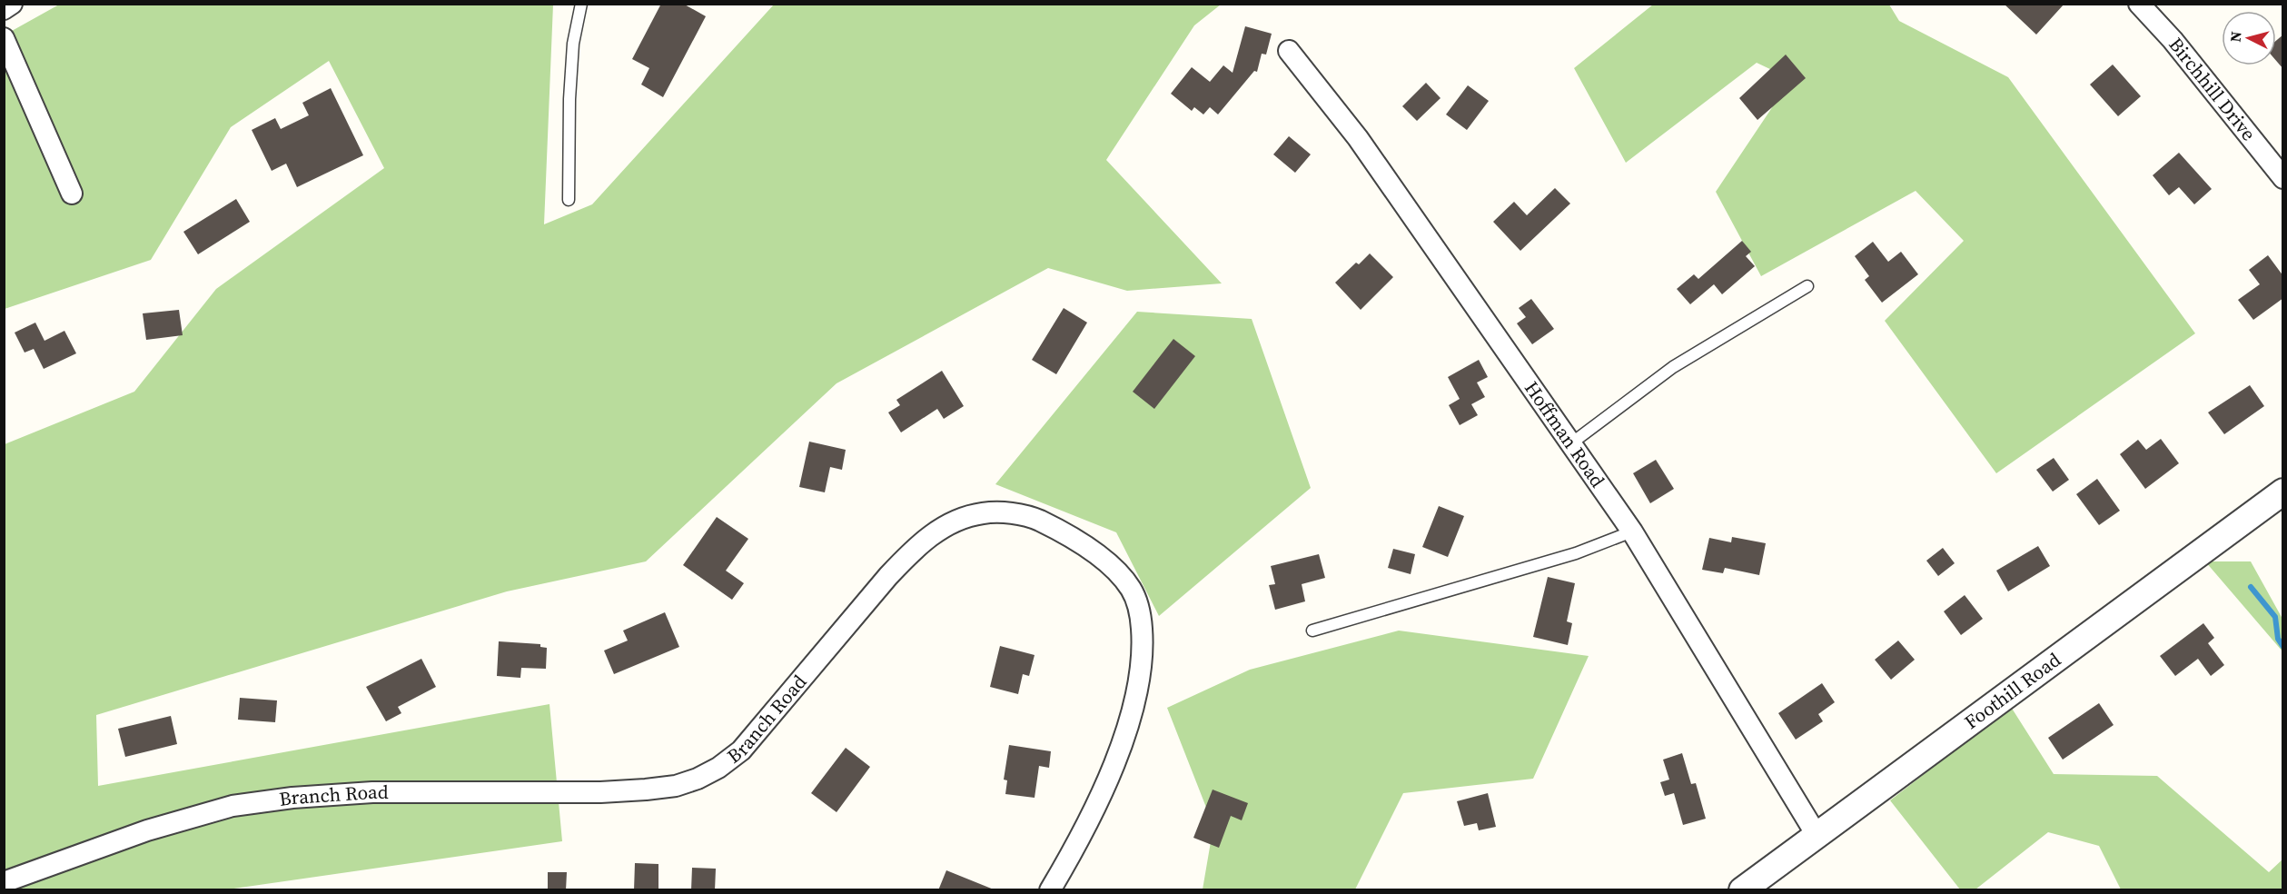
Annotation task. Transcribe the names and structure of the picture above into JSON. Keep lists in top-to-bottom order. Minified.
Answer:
{"streets":{"street":["Birchhill Drive","Hoffman Road","Foothill Road","Branch Road"]},"crossings":[["Hoffman Road","Foothill Road"]],"north":"left"}
